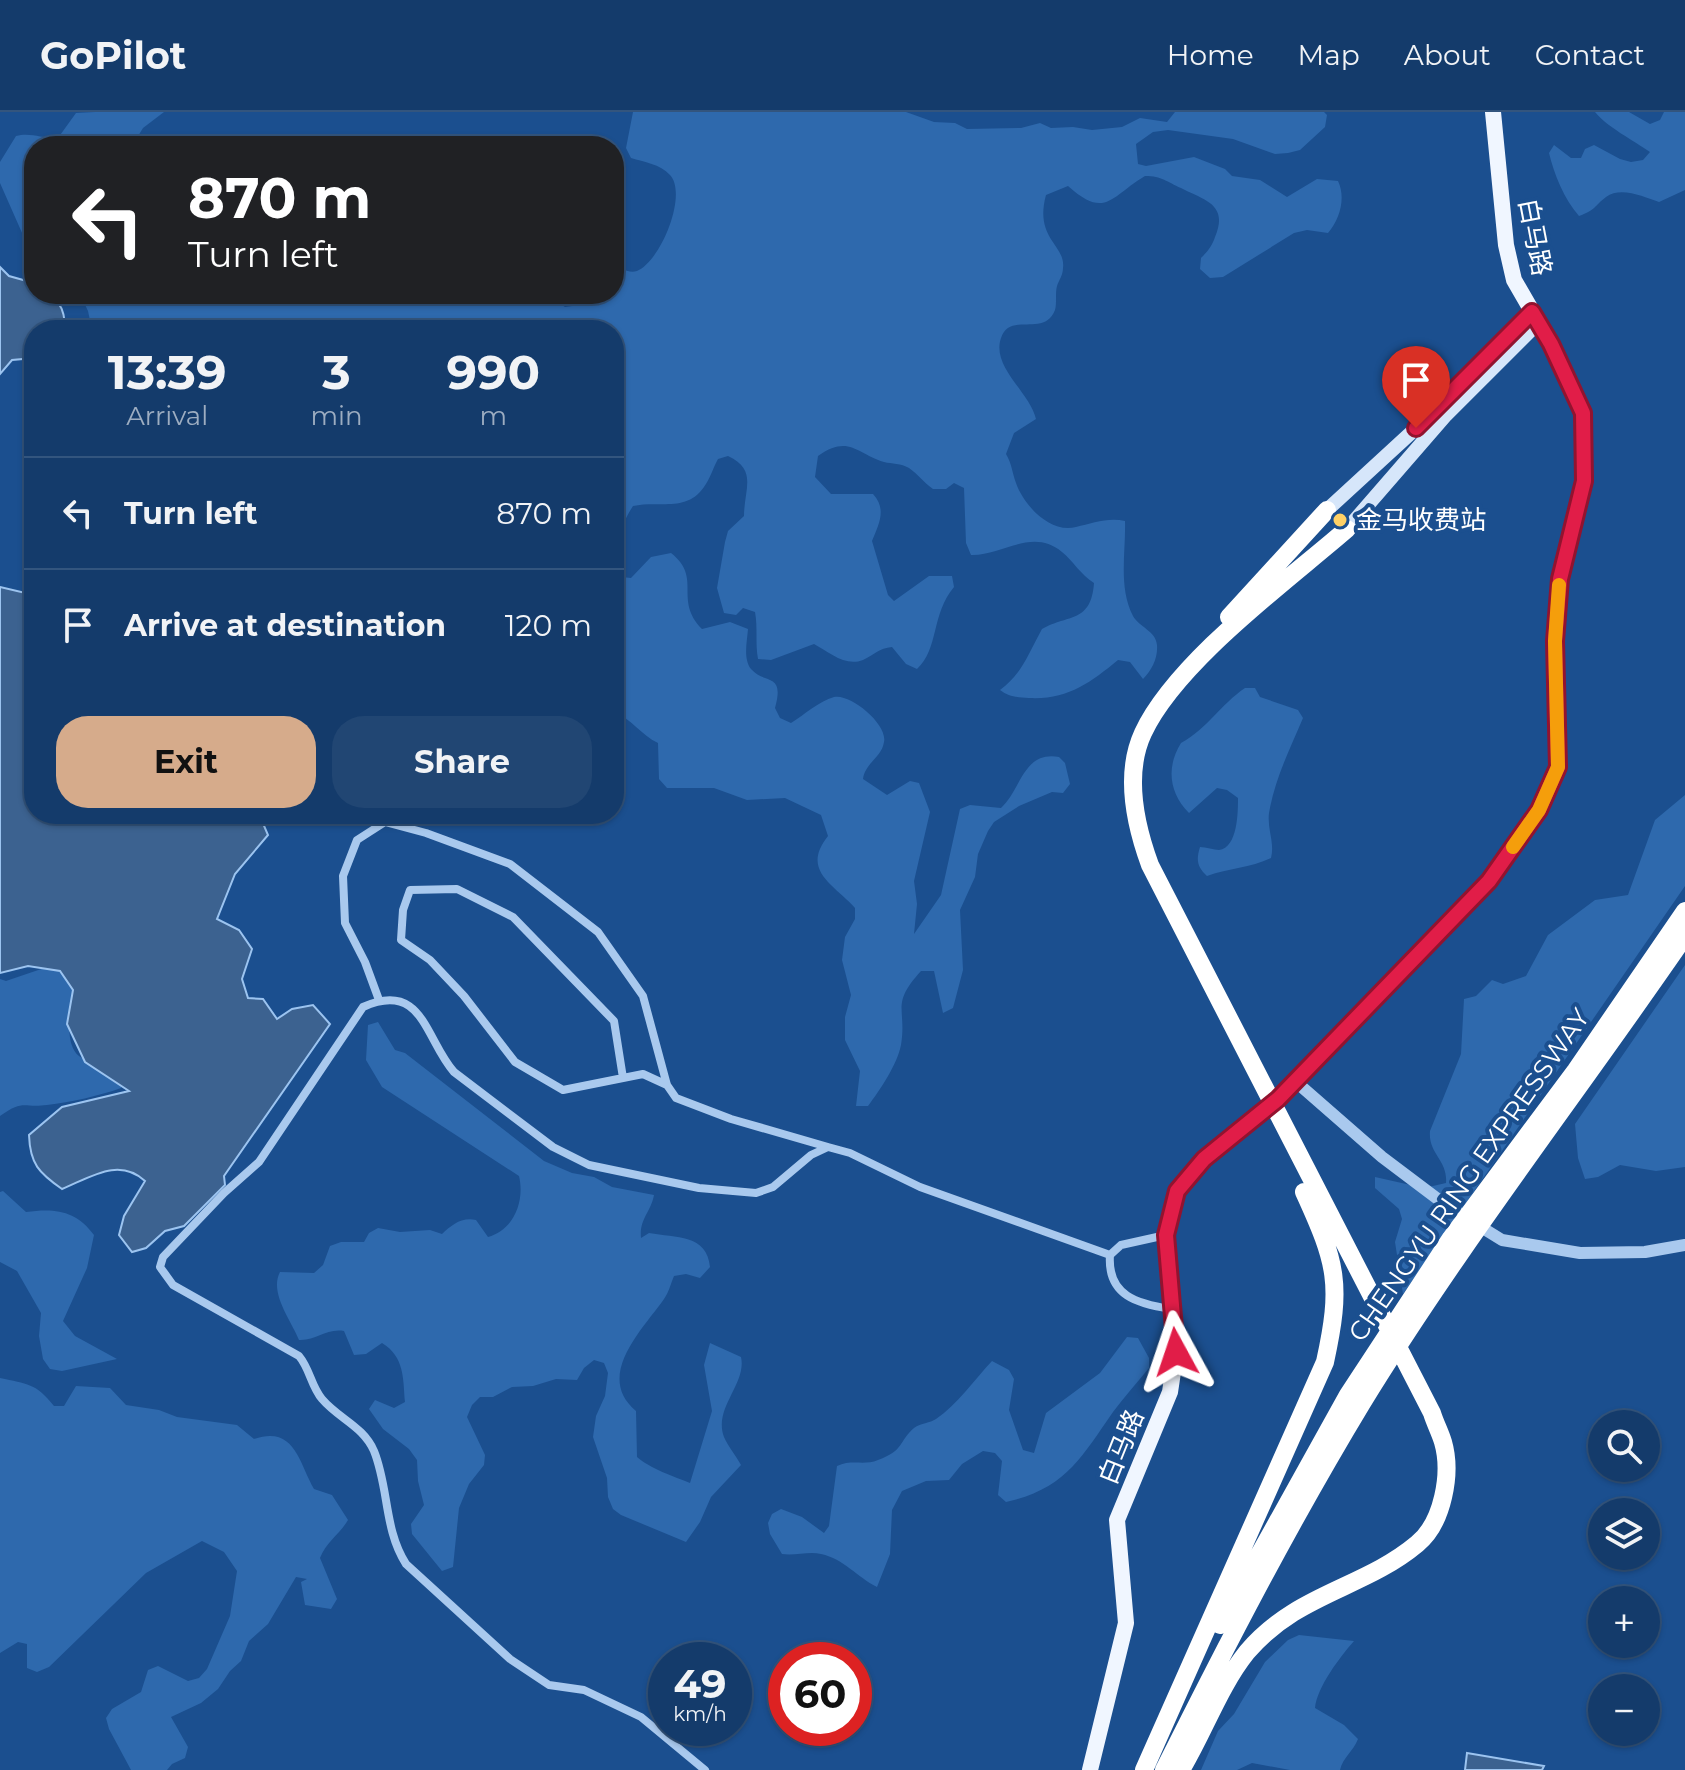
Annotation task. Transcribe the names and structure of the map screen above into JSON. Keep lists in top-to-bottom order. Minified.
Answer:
{"streets":{"highway":["CHENGYU RING EXPRESSWAY"],"main road":["白马路"]},"places":["金马收费站"],"page":{"header":"GoPilot","nav":["Home","Map","About","Contact"],"turn":["870 m","Turn left"],"eta":["13:39","Arrival","3","min","990","m"],"list":[{"name":"Turn left","value":"870 m"},{"name":"Arrive at destination","value":"120 m"}],"buttons":["Exit","Share"],"map_buttons":["+","−"],"speed":"49 km/h","limit":"60"}}
